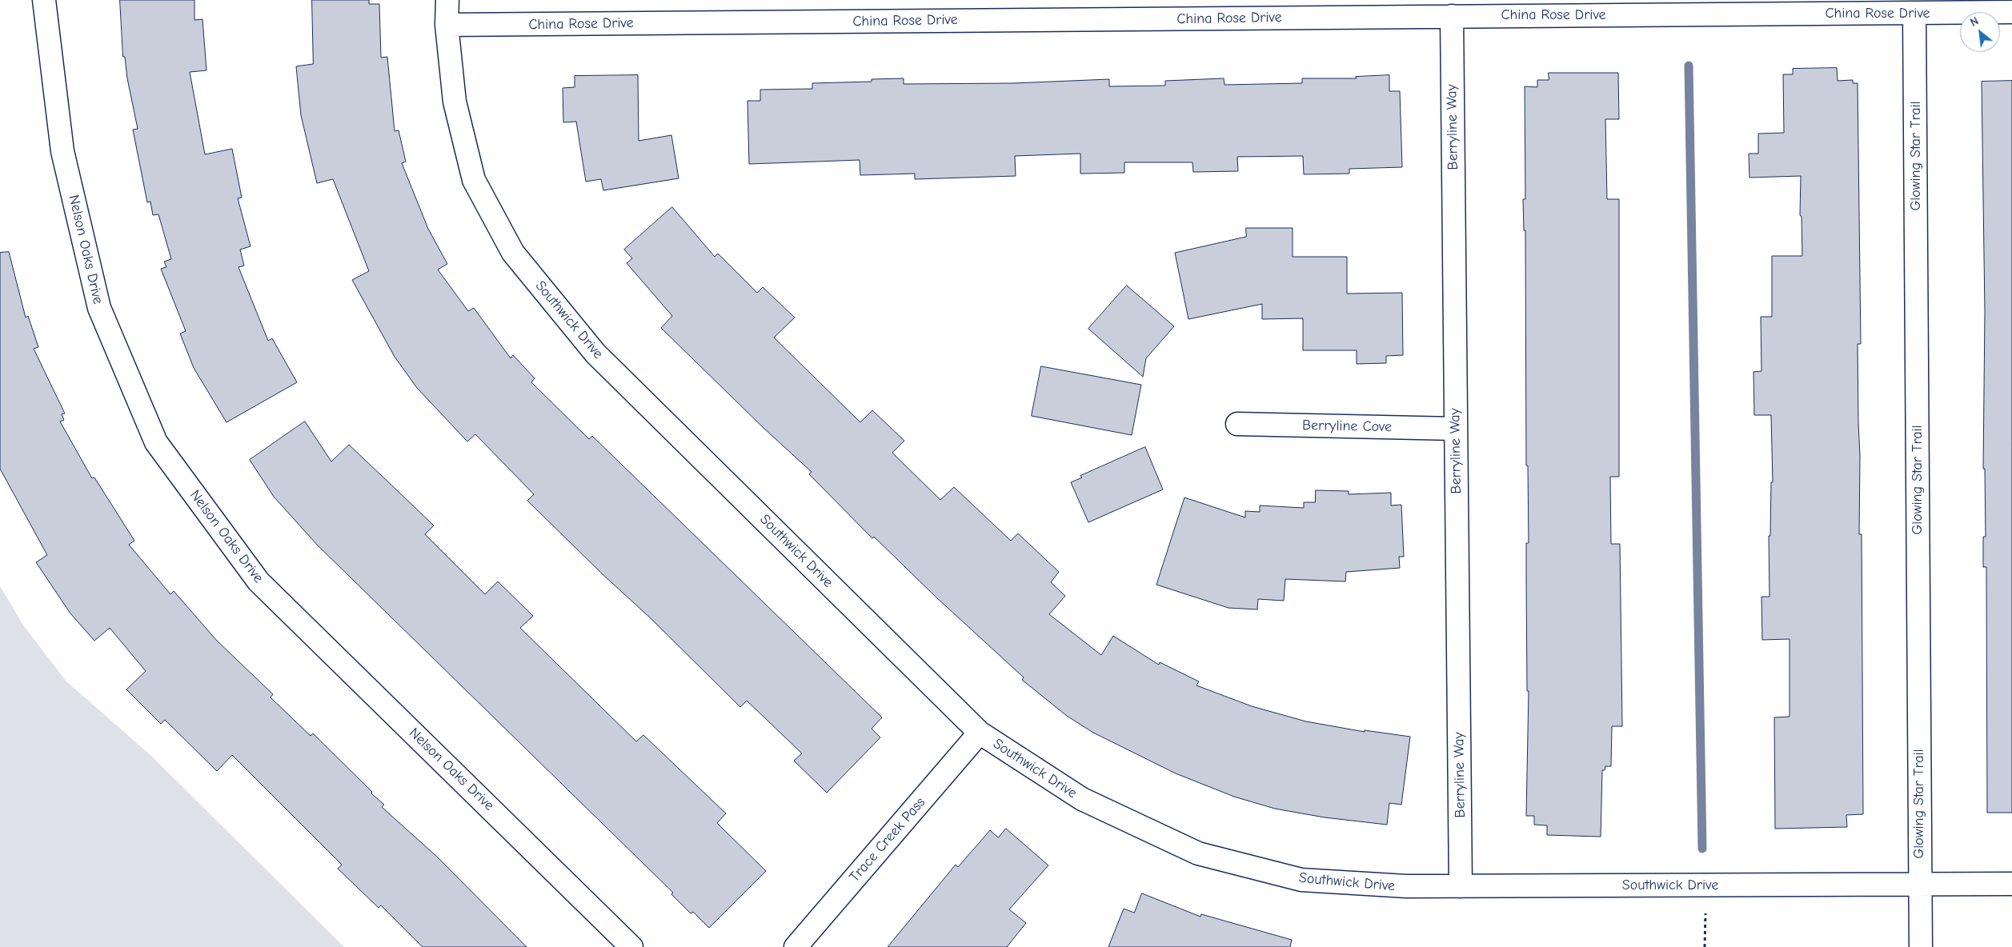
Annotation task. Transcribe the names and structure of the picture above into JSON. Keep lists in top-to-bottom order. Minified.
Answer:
{"streets":{"street":["China Rose Drive","Berryline Way","Glowing Star Trail","Nelson Oaks Drive","Southwick Drive","Berryline Cove","Trace Creek Pass"]},"crossings":[["China Rose Drive","Berryline Way"],["China Rose Drive","Glowing Star Trail"],["China Rose Drive","Southwick Drive"],["Berryline Way","Southwick Drive"],["Berryline Way","Berryline Cove"],["Glowing Star Trail","Southwick Drive"],["Southwick Drive","Trace Creek Pass"]],"north":"top left"}
